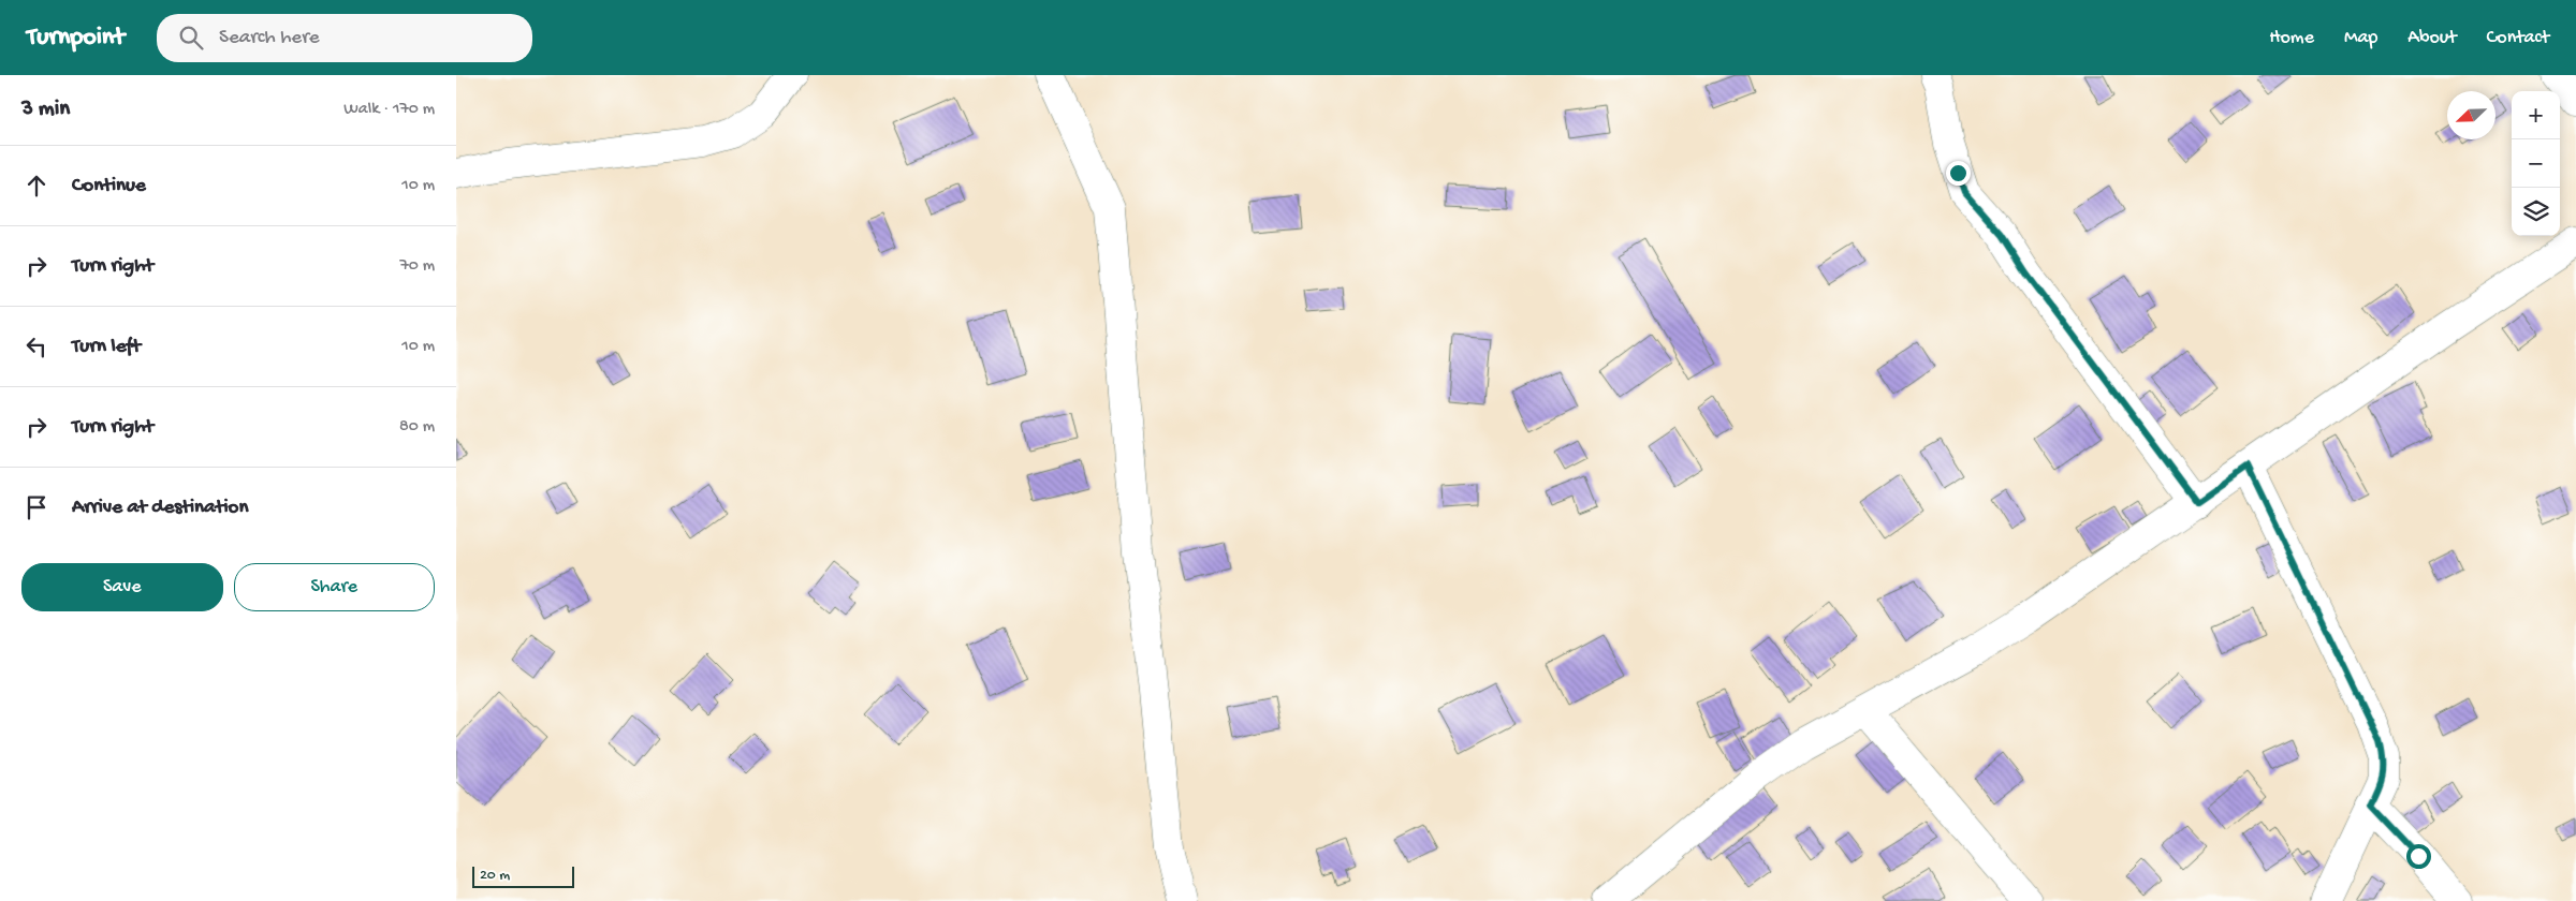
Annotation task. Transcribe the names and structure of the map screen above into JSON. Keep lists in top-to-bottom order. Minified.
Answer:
{"scale_bar":"20 m","north":"bottom left","page":{"header":"Turnpoint","search":"Search here","nav":["Home","Map","About","Contact"],"heading":["3 min","Walk · 170 m"],"map_buttons":["+","−"],"list":[["Continue","10 m"],["Turn right","70 m"],["Turn left","10 m"],["Turn right","80 m"],"Arrive at destination"],"buttons":["Save","Share"],"scale":"20 m"}}
